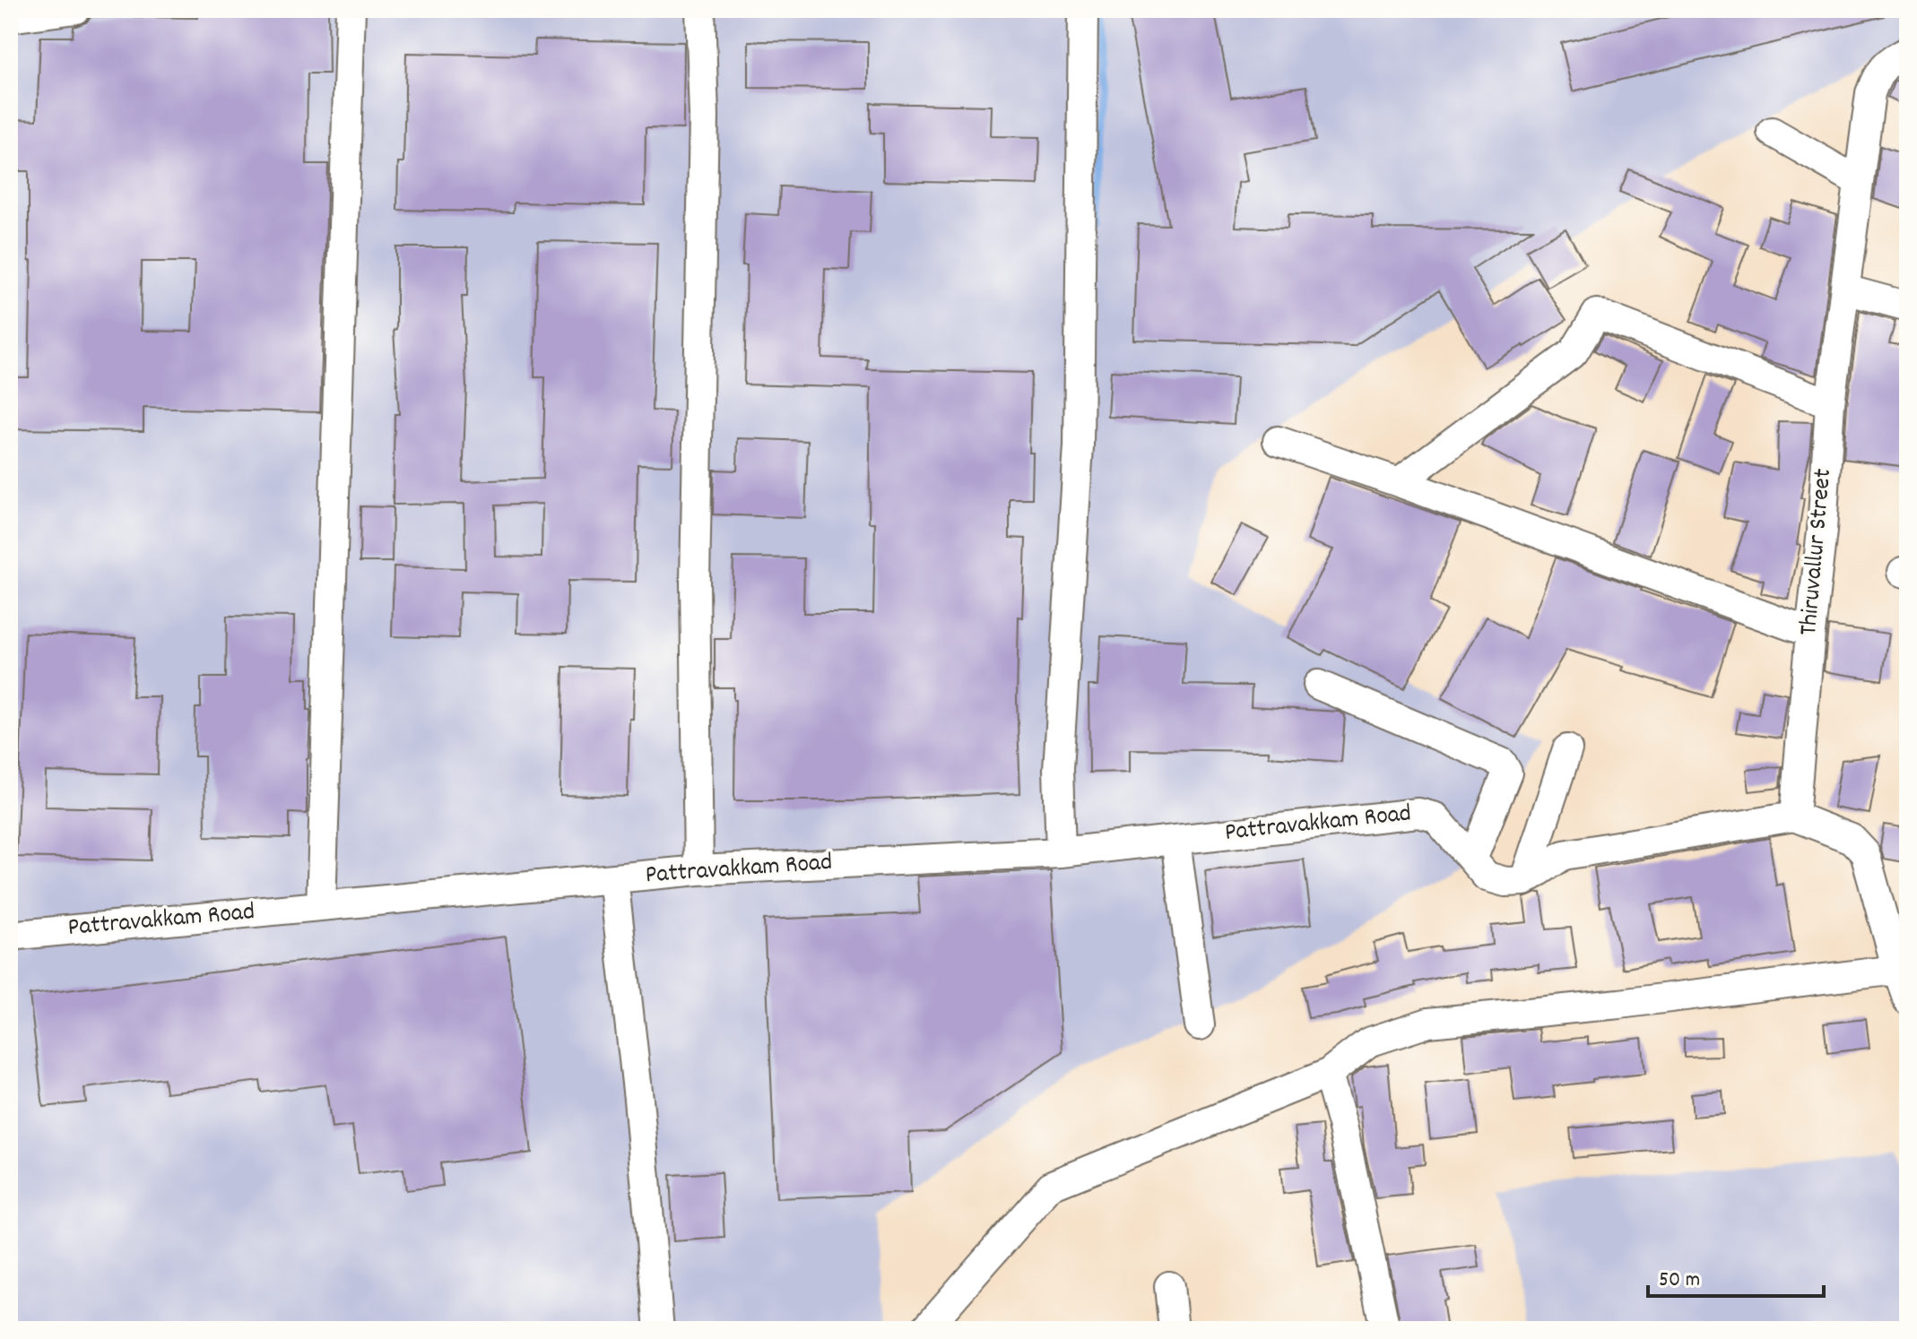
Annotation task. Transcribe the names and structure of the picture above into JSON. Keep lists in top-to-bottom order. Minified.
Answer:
{"streets":{"street":["Thiruvallur Street","Pattravakkam Road"]},"scale_bar":"50 m"}
